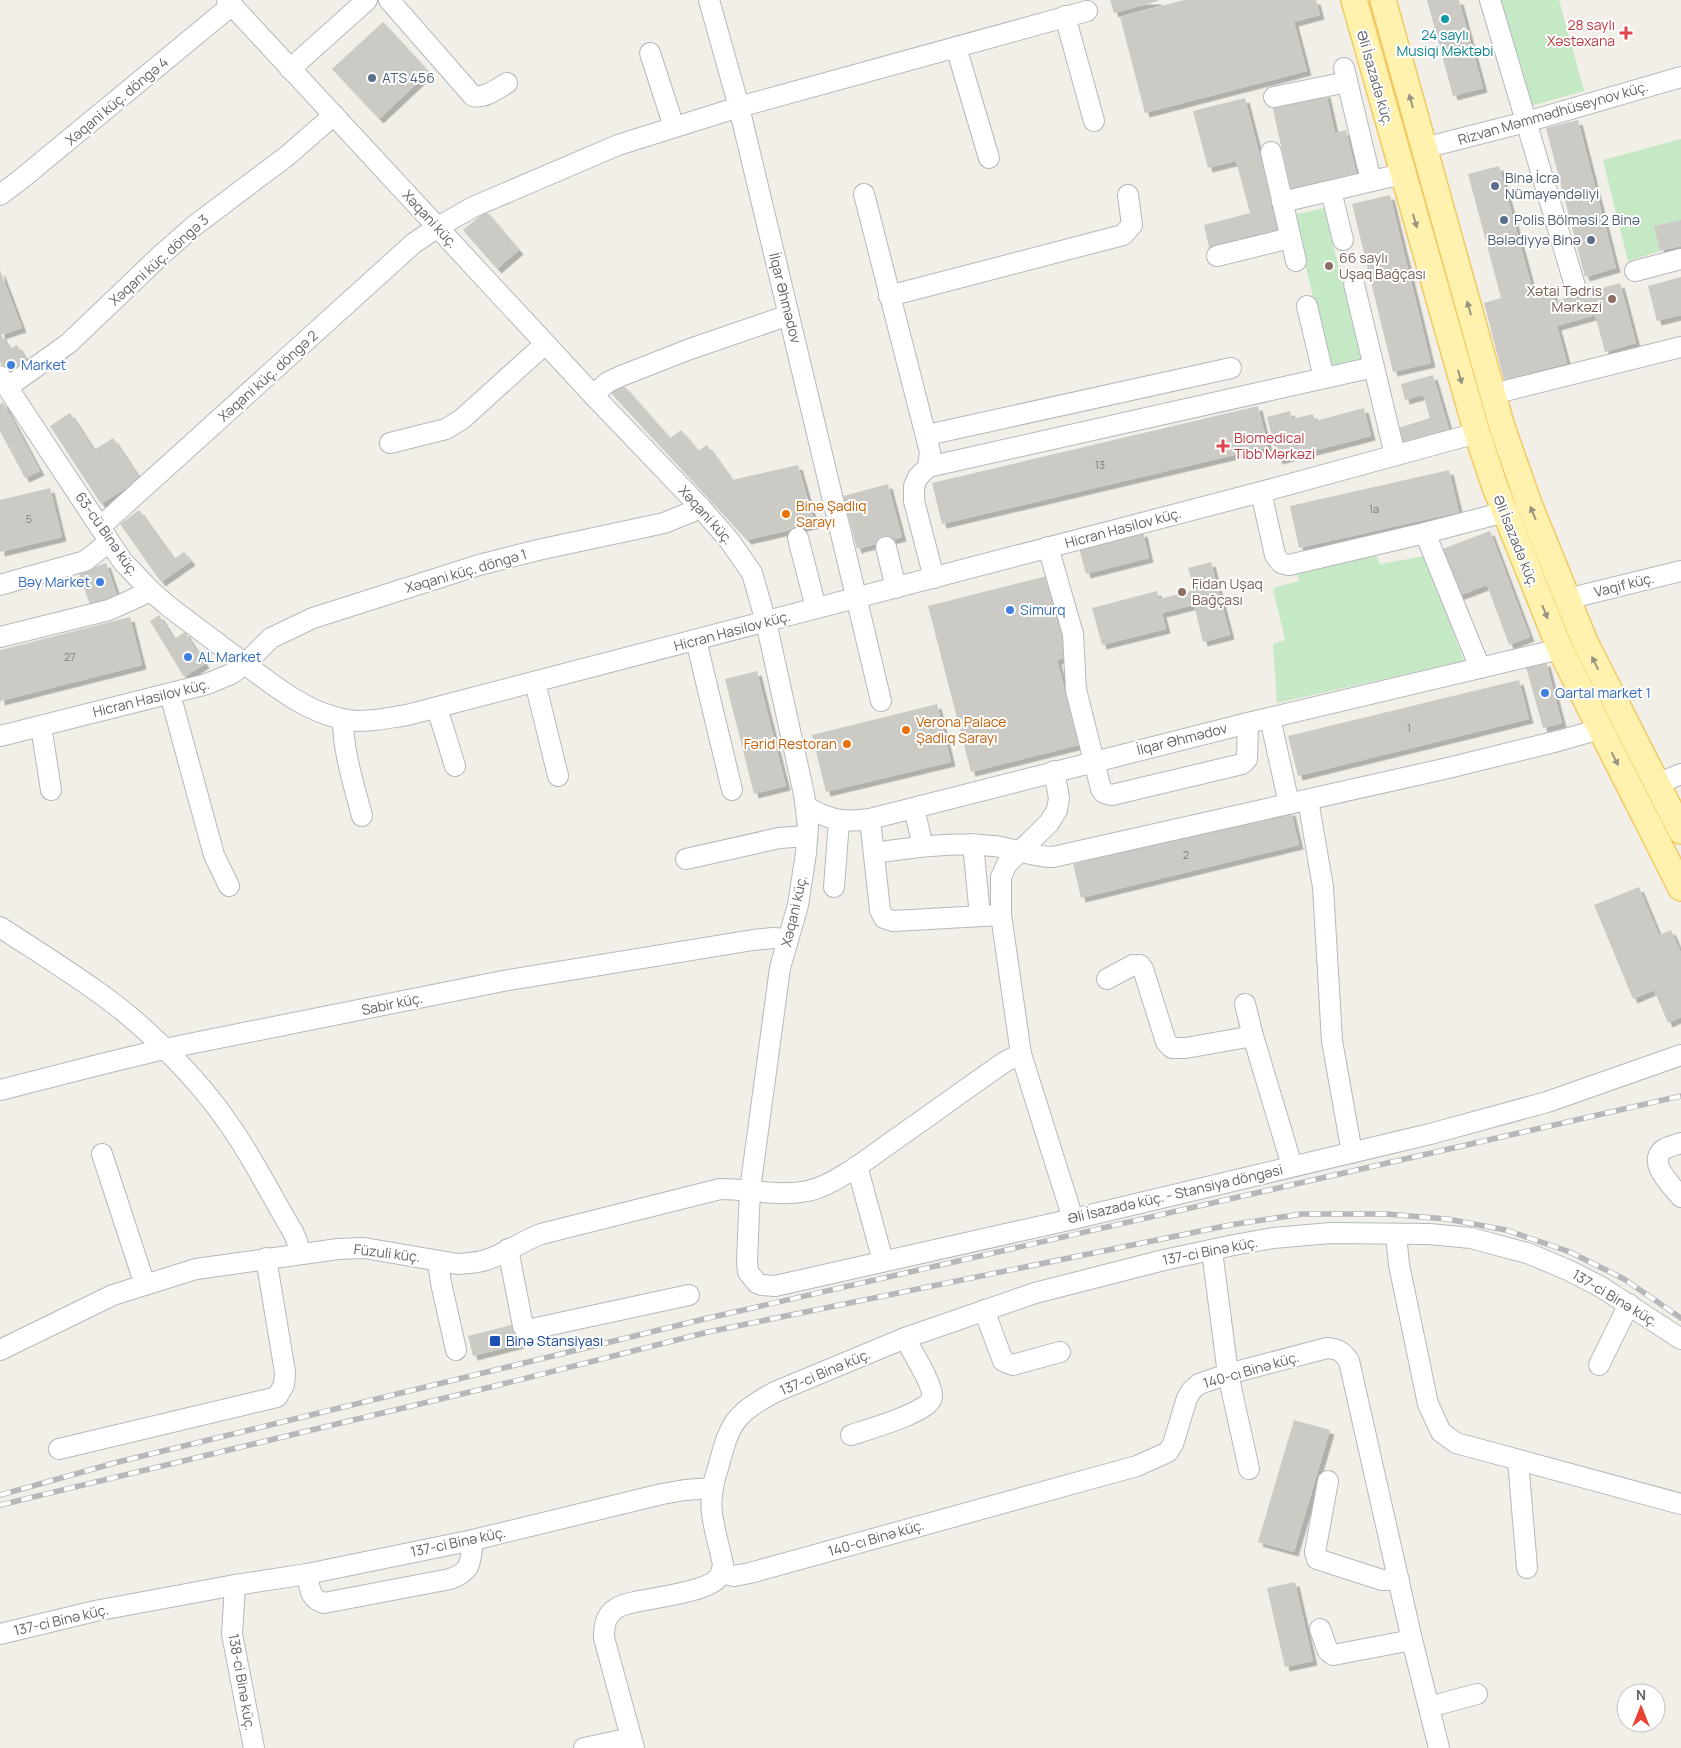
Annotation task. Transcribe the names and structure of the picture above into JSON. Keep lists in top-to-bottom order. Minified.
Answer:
{"streets":{"main road":["Əli İsazadə küç."],"street":["Xəqani küç. döngə 4","Rizvan Məmmədhüseynov küç.","Xəqani küç.","Xəqani küç. döngə 3","İlqar Əhmədov","Xəqani küç. döngə 2","Hicran Hasilov küç.","63-cü Binə küç.","Xəqani küç. döngə 1","Vaqif küç.","Sabir küç.","Əli İsazadə küç. - Stansiya döngəsi","137-ci Binə küç.","Füzuli küç.","140-cı Binə küç.","138-ci Binə küç."]},"crossings":[["Əli İsazadə küç.","Rizvan Məmmədhüseynov küç."],["Əli İsazadə küç.","İlqar Əhmədov"],["Əli İsazadə küç.","Hicran Hasilov küç."],["Əli İsazadə küç.","Vaqif küç."],["Xəqani küç. döngə 4","Xəqani küç."],["Xəqani küç.","Xəqani küç. döngə 3"],["Xəqani küç.","İlqar Əhmədov"],["Xəqani küç.","Xəqani küç. döngə 2"],["Xəqani küç.","Hicran Hasilov küç."],["Xəqani küç.","Xəqani küç. döngə 1"],["Xəqani küç.","Sabir küç."],["Xəqani küç.","Əli İsazadə küç. - Stansiya döngəsi"],["Xəqani küç.","Füzuli küç."],["Xəqani küç. döngə 3","63-cü Binə küç."],["İlqar Əhmədov","Xəqani küç. döngə 2"],["İlqar Əhmədov","Hicran Hasilov küç."],["Xəqani küç. döngə 2","63-cü Binə küç."],["Hicran Hasilov küç.","63-cü Binə küç."],["Hicran Hasilov küç.","Xəqani küç. döngə 1"],["63-cü Binə küç.","Xəqani küç. döngə 1"],["Əli İsazadə küç. - Stansiya döngəsi","Füzuli küç."],["137-ci Binə küç.","138-ci Binə küç."]],"places":{"other":["24 saylı Musiqi Məktəbi","ATS 456","Binǝ İcra Nümayəndəliyi","Polis Bölməsi 2 Binə","Bələdiyyə Binə","66 saylı Uşaq Bağçası","Xətai Tədris Mərkəzi","Market","Binə Şadlıq Sarayı","Bəy Market","Fidan Uşaq Bağçası","Simurq","AL Market","Qartal market 1","Verona Palace Şadlıq Sarayı","Fərid Restoran"],"health":["28 saylı Xəstəxana","Biomedical Tibb Mərkəzi"],"transit":["Binǝ Stansiyası"]},"house_numbers":["13","1a","5","27","1","2"],"north":"top"}
